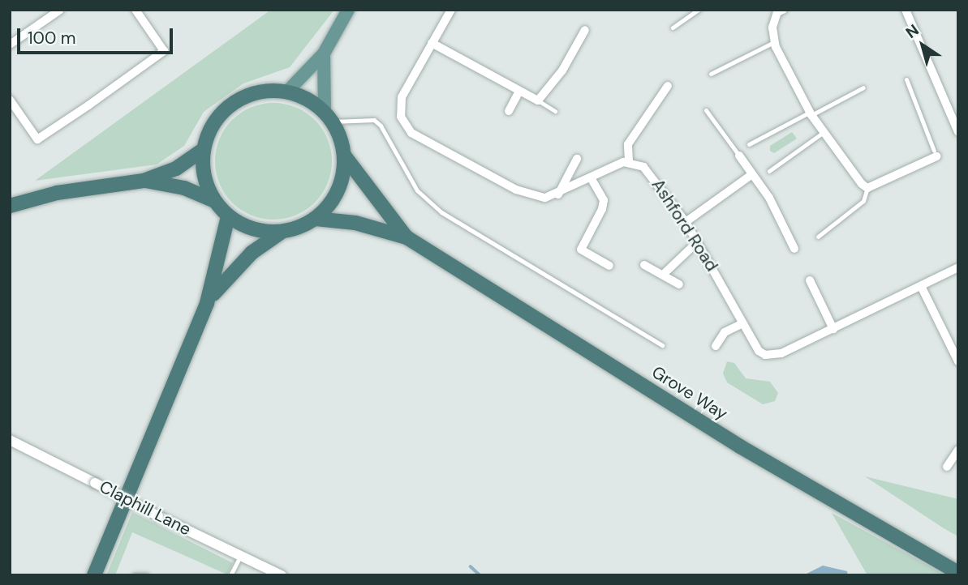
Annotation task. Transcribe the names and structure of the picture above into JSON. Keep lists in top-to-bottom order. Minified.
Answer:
{"streets":{"highway":["Grove Way"],"street":["Ashford Road","Claphill Lane"]},"scale_bar":"100 m","north":"top left"}
